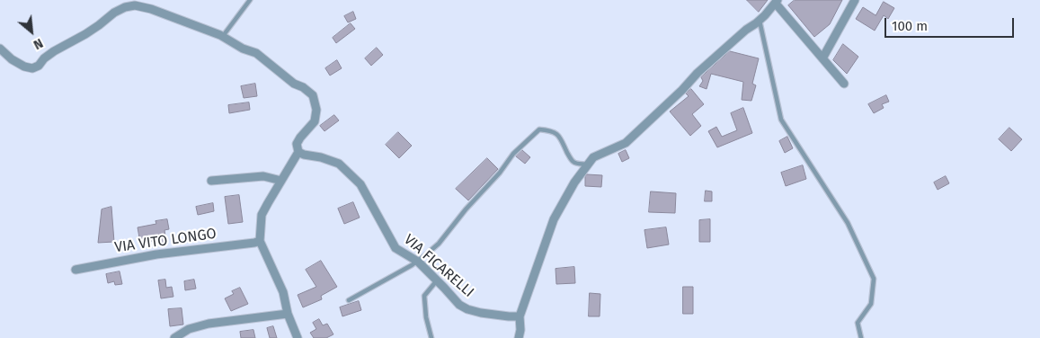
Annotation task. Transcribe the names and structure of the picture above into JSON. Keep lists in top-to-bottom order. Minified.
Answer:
{"streets":{"street":["VIA VITO LONGO","VIA FICARELLI"]},"scale_bar":"100 m","north":"bottom right"}
